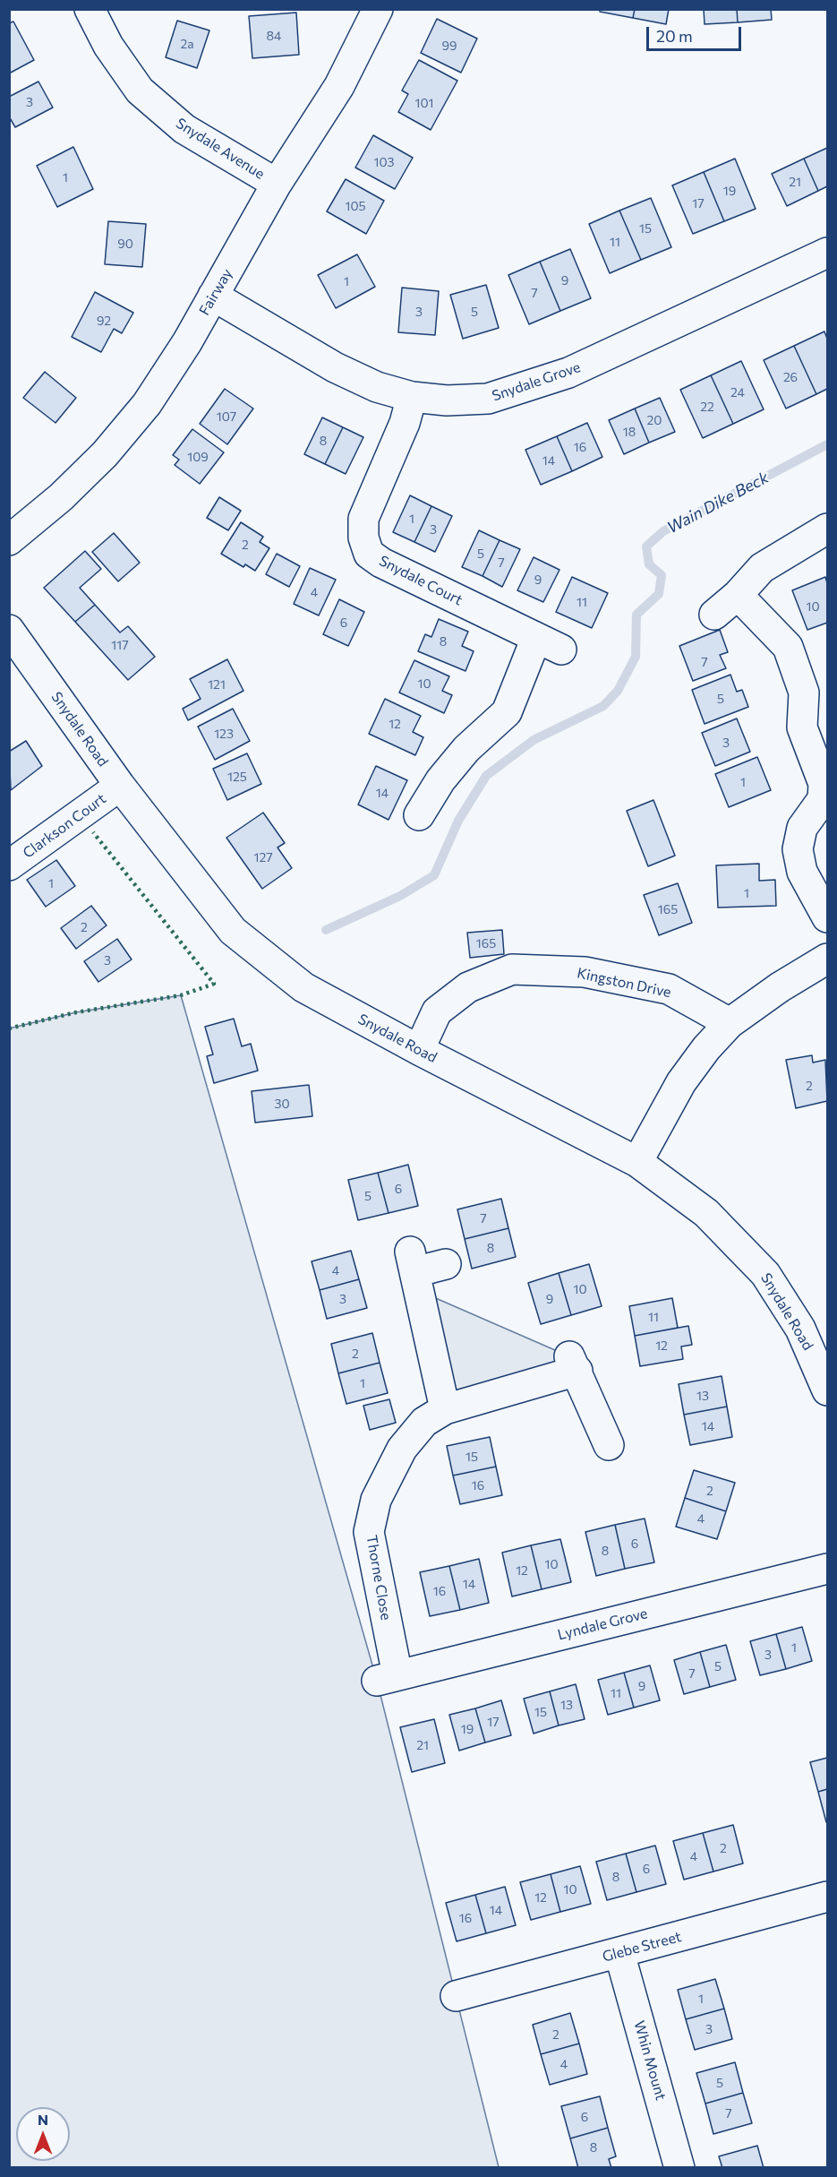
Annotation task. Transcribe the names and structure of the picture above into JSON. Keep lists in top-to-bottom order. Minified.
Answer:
{"streets":{"street":["Snydale Avenue","Fairway","Snydale Grove","Snydale Court","Snydale Road","Clarkson Court","Kingston Drive","Thorne Close","Lyndale Grove","Glebe Street","Whin Mount"]},"crossings":[["Snydale Avenue","Fairway"],["Fairway","Snydale Grove"],["Snydale Grove","Snydale Court"],["Snydale Road","Clarkson Court"],["Snydale Road","Kingston Drive"],["Thorne Close","Lyndale Grove"],["Glebe Street","Whin Mount"]],"water":["Wain Dike Beck"],"house_numbers":["84","2a","99","3","101","103","1","21","19","17","105","15","11","90","9","1","7","3","5","92","26","24","22","107","20","18","8","16","109","14","1","3","2","5","7","9","4","11","10","6","8","117","7","10","121","5","12","123","3","125","1","14","127","1","1","165","2","165","3","2","30","6","5","7","8","4","10","3","9","11","12","2","1","13","14","15","16","2","4","6","8","10","12","14","16","1","3","5","7","9","11","13","15","17","19","21","2","4","6","8","10","12","14","16","1","3","2","4","5","7","6","8"],"scale_bar":"20 m","north":"top"}
